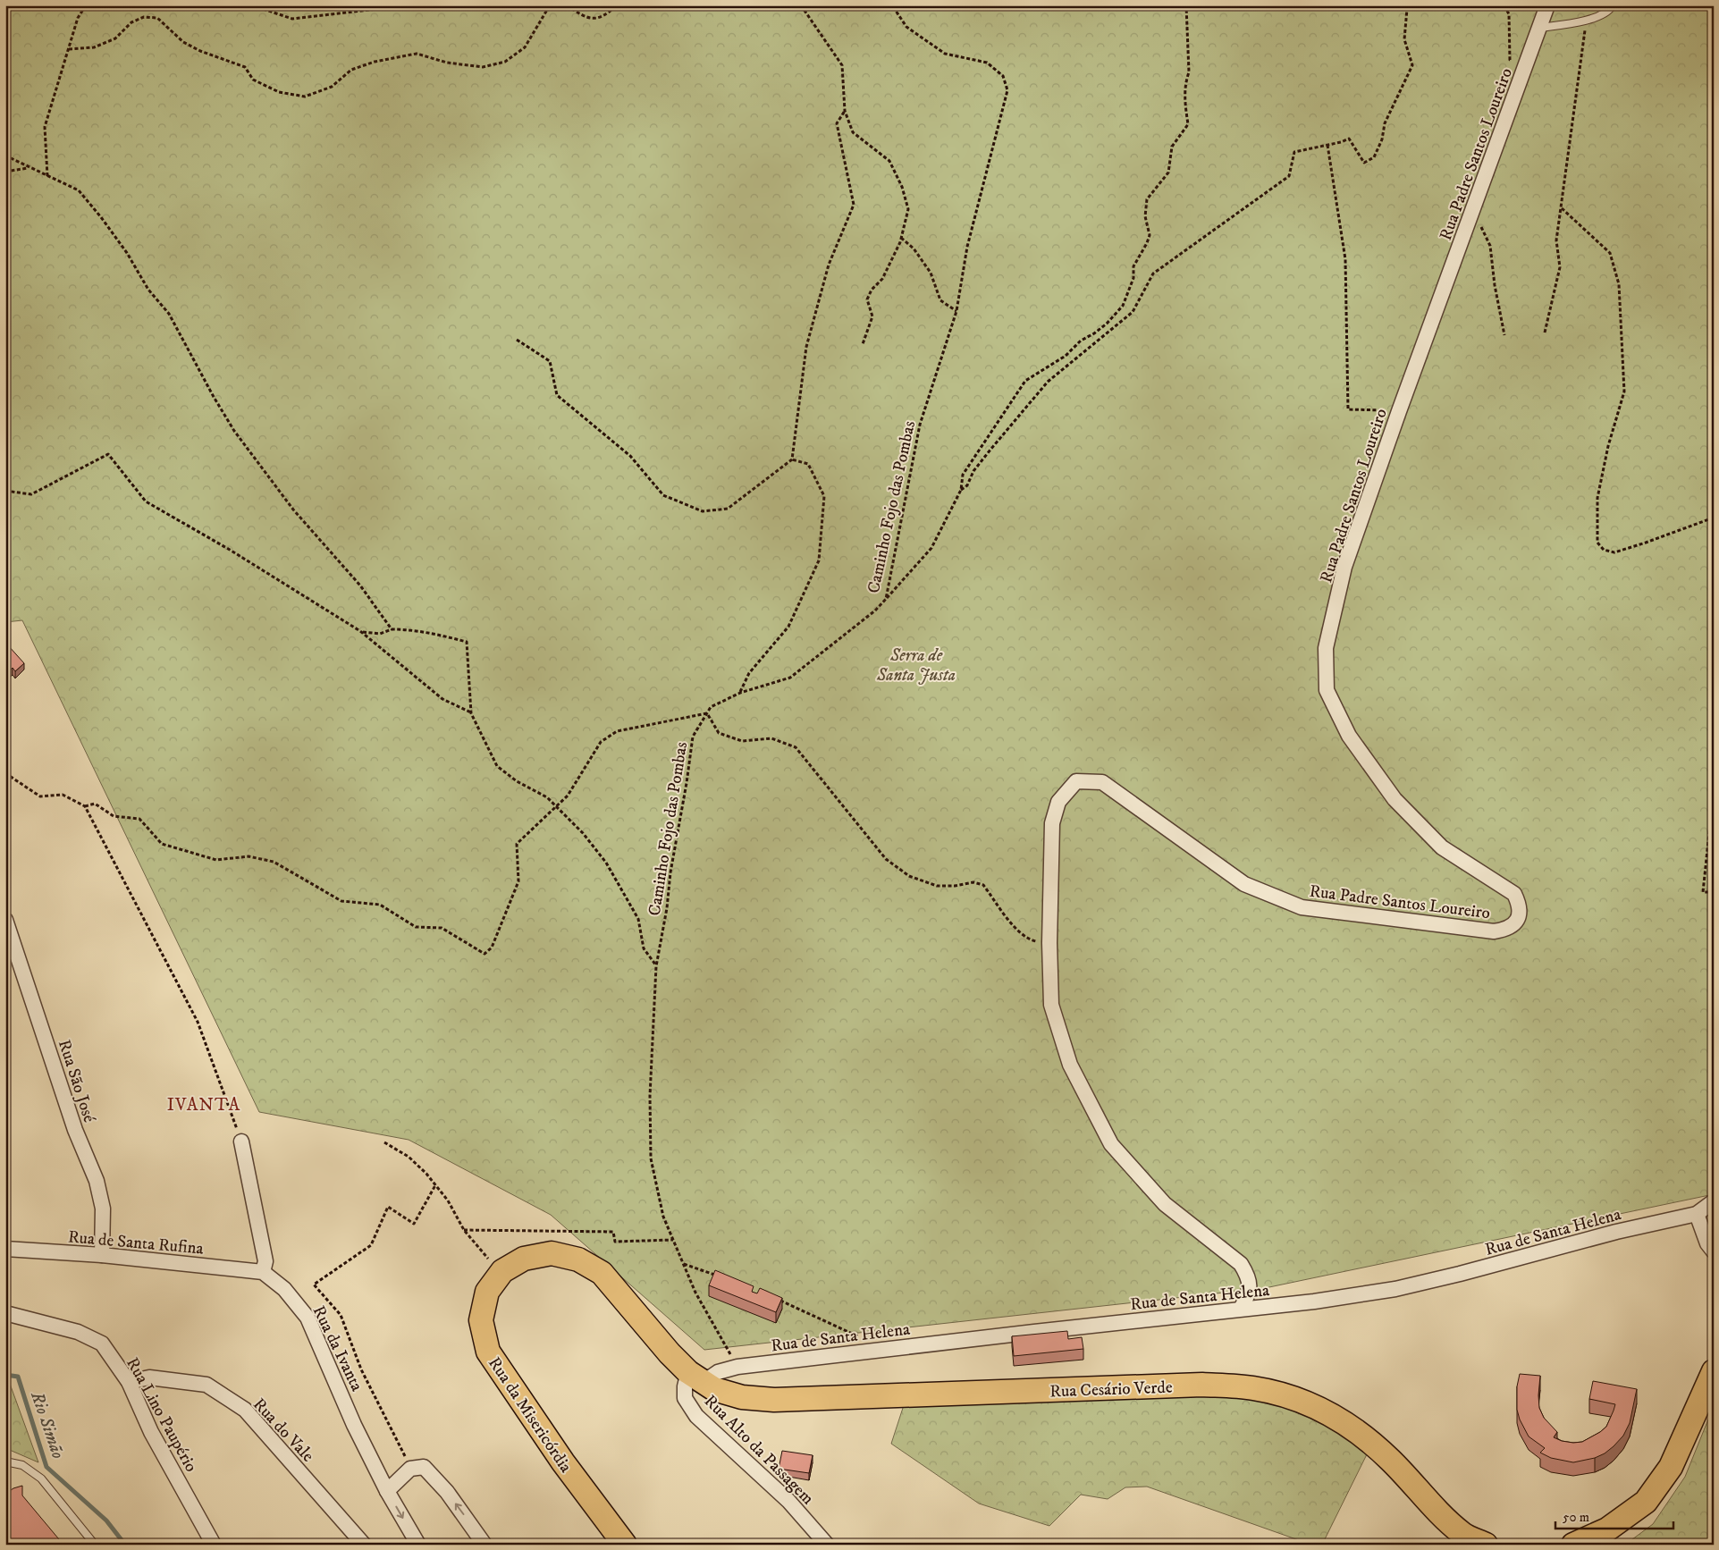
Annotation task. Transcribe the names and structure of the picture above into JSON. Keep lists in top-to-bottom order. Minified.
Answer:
{"streets":{"main road":["Rua Cesário Verde","Rua da Misericórdia"],"street":["Rua Padre Santos Loureiro","Rua São José","Rua de Santa Helena","Rua de Santa Rufina","Rua da Ivanta","Rua Lino Paupério","Rua do Vale","Rua Alto da Passagem"],"path":["Caminho Fojo das Pombas"]},"crossings":[["Rua Padre Santos Loureiro","Rua de Santa Helena"],["Caminho Fojo das Pombas","Rua de Santa Helena"],["Rua São José","Rua de Santa Rufina"],["Rua de Santa Helena","Rua Cesário Verde"],["Rua de Santa Helena","Rua da Misericórdia"],["Rua de Santa Helena","Rua Alto da Passagem"],["Rua de Santa Rufina","Rua da Ivanta"],["Rua Cesário Verde","Rua da Misericórdia"],["Rua Cesário Verde","Rua Alto da Passagem"],["Rua Lino Paupério","Rua do Vale"],["Rua da Misericórdia","Rua Alto da Passagem"]],"districts":["IVANTA"],"water":["Rio Simão"],"parks":["Serra de Santa Justa"],"scale_bar":"50 m"}
